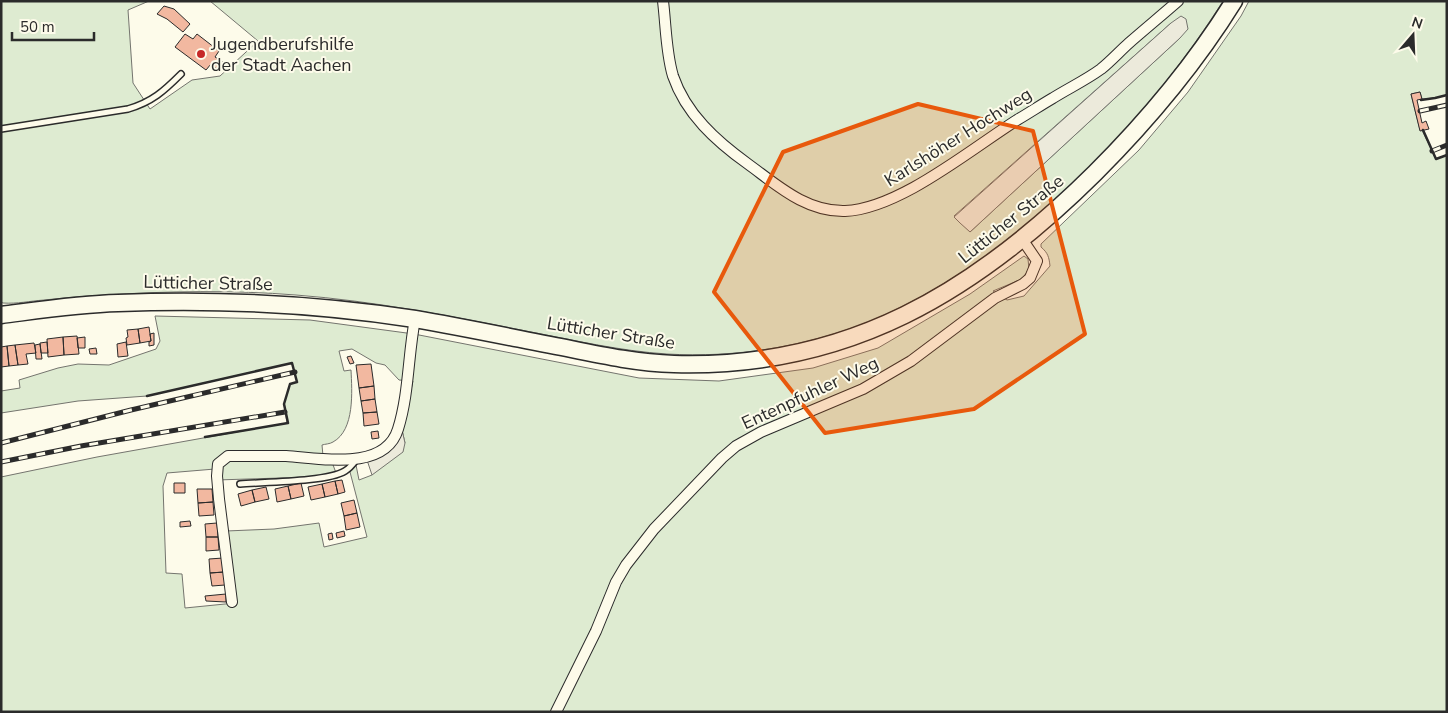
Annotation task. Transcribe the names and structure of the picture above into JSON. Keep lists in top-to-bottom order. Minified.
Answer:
{"streets":{"main road":["Lütticher Straße"],"street":["Karlshöher Hochweg","Entenpfuhler Weg"]},"crossings":[["Lütticher Straße","Entenpfuhler Weg"]],"places":["Jugendberufshilfe der Stadt Aachen"],"scale_bar":"50 m","north":"top"}
